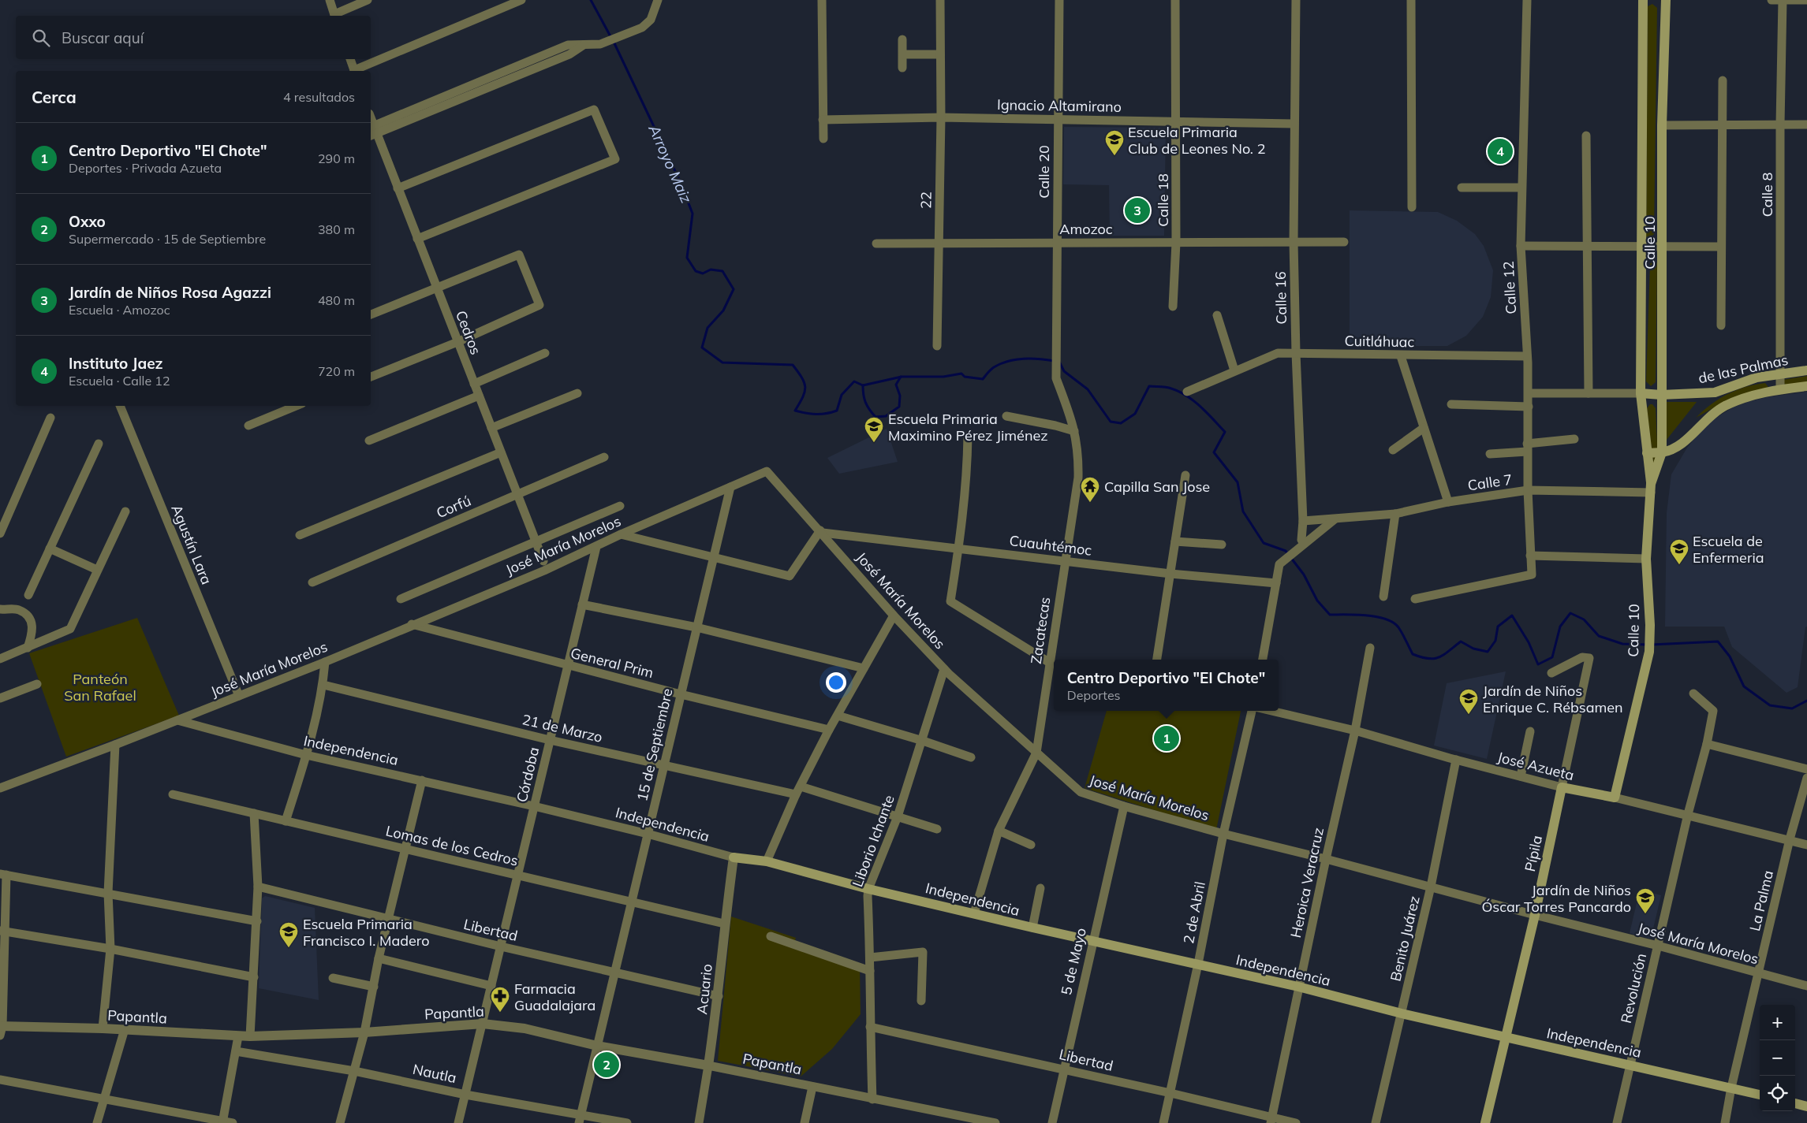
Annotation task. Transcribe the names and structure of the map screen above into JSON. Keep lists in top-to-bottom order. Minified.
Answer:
{"streets":{"main road":["Calle 10","de las Palmas","Independencia","José Azueta","Pípila"],"street":["Ignacio Altamirano","Calle 20","Calle 8","22","Calle 18","Amozoc","Calle 12","Calle 16","Cedros","Cuitláhuac","Calle 7","Corfú","Agustín Lara","José María Morelos","Cuauhtémoc","Zacatecas","General Prim","21 de Marzo","15 de Septiembre","Córdoba","Liborio Ichante","Lomas de los Cedros","Heroica Veracruz","La Palma","2 de Abril","Libertad","Benito Juárez","5 de Mayo","Revolución","Acuario","Papantla","Nautla"]},"crossings":[["Ignacio Altamirano","Calle 20"],["Ignacio Altamirano","22"],["Ignacio Altamirano","Calle 18"],["Ignacio Altamirano","Calle 16"],["Calle 20","Amozoc"],["Calle 20","Zacatecas"],["Calle 8","de las Palmas"],["22","Amozoc"],["Calle 18","Amozoc"],["Amozoc","Calle 16"],["Calle 10","de las Palmas"],["Calle 10","Calle 7"],["Calle 10","José Azueta"],["Calle 12","Cuitláhuac"],["Calle 12","Calle 7"],["Calle 16","Cuitláhuac"],["Calle 16","Calle 7"],["Cedros","Corfú"],["Agustín Lara","José María Morelos"],["José María Morelos","Cuauhtémoc"],["José María Morelos","Zacatecas"],["José María Morelos","General Prim"],["José María Morelos","15 de Septiembre"],["José María Morelos","Independencia"],["José María Morelos","Córdoba"],["José María Morelos","Liborio Ichante"],["José María Morelos","Pípila"],["José María Morelos","Heroica Veracruz"],["José María Morelos","La Palma"],["José María Morelos","2 de Abril"],["José María Morelos","Benito Juárez"],["José María Morelos","5 de Mayo"],["José María Morelos","Revolución"],["Cuauhtémoc","Zacatecas"],["Zacatecas","Independencia"],["General Prim","15 de Septiembre"],["General Prim","Córdoba"],["21 de Marzo","15 de Septiembre"],["21 de Marzo","Córdoba"],["15 de Septiembre","Independencia"],["15 de Septiembre","Lomas de los Cedros"],["15 de Septiembre","Libertad"],["15 de Septiembre","Papantla"],["15 de Septiembre","Nautla"],["Independencia","Córdoba"],["Independencia","Liborio Ichante"],["Independencia","Pípila"],["Independencia","Heroica Veracruz"],["Independencia","La Palma"],["Independencia","2 de Abril"],["Independencia","Benito Juárez"],["Independencia","5 de Mayo"],["Independencia","Revolución"],["Independencia","Acuario"],["José Azueta","Pípila"],["José Azueta","Heroica Veracruz"],["José Azueta","La Palma"],["José Azueta","Benito Juárez"],["José Azueta","Revolución"],["Córdoba","Lomas de los Cedros"],["Córdoba","Libertad"],["Córdoba","Papantla"],["Córdoba","Nautla"],["Liborio Ichante","Libertad"],["Liborio Ichante","Papantla"],["Lomas de los Cedros","Acuario"],["Heroica Veracruz","Libertad"],["2 de Abril","Libertad"],["Libertad","5 de Mayo"],["Libertad","Acuario"],["Acuario","Papantla"]],"water":["Arroyo Maiz"],"parks":["Panteón San Rafael"],"places":{"school or university":["Escuela Primaria Club de Leones No. 2","Escuela Primaria Maximino Pérez Jiménez","Escuela de Enfermeria","Jardín de Niños Enrique C. Rébsamen","Jardín de Niños Óscar Torres Pancardo","Escuela Primaria Francisco I. Madero"],"temple":["Capilla San Jose"],"pharmacy":["Farmacia Guadalajara"]},"page":{"search":"Buscar aquí","heading":["Cerca","4 resultados"],"list":[{"mark":"1","name":"Centro Deportivo \"El Chote\"","note":"Deportes · Privada Azueta","value":"290 m"},{"mark":"2","name":"Oxxo","note":"Supermercado · 15 de Septiembre","value":"380 m"},{"mark":"3","name":"Jardín de Niños Rosa Agazzi","note":"Escuela · Amozoc","value":"480 m"},{"mark":"4","name":"Instituto Jaez","note":"Escuela · Calle 12","value":"720 m"}],"pins":["4","3","1","2"],"popup":["Centro Deportivo \"El Chote\"","Deportes"],"map_buttons":["+","−"]}}
